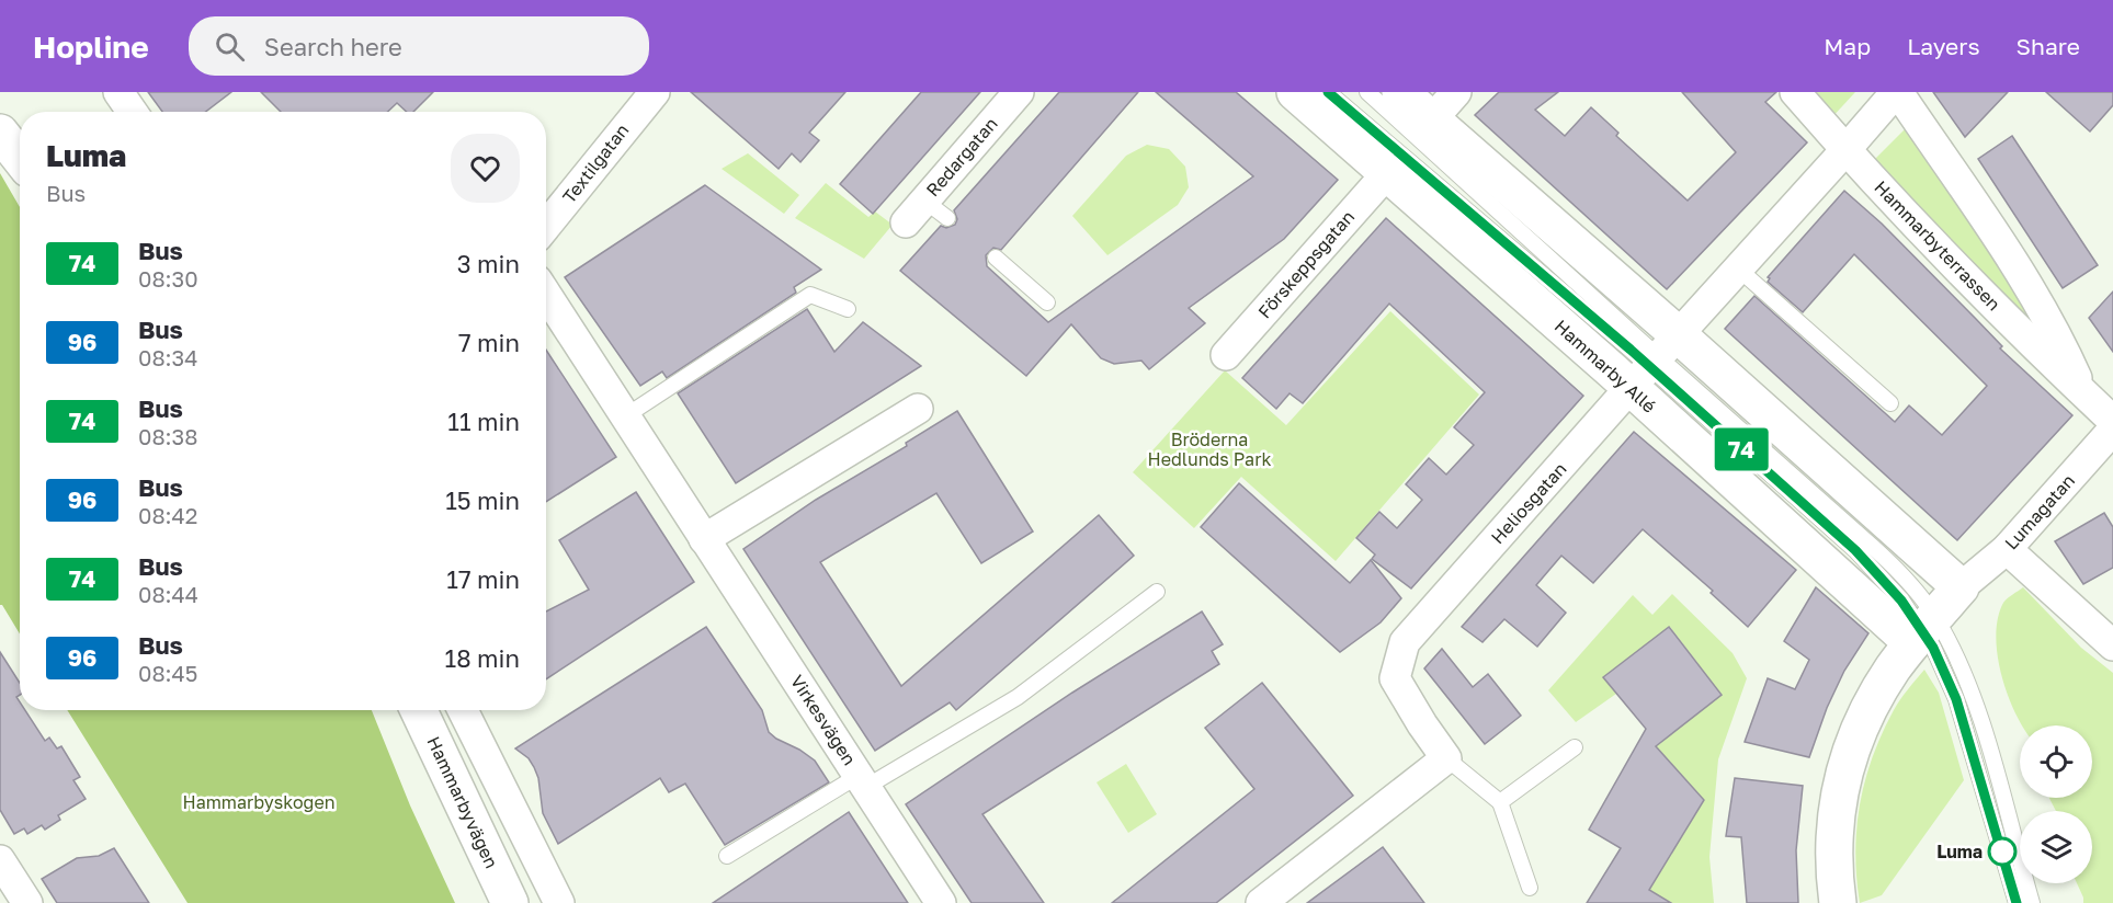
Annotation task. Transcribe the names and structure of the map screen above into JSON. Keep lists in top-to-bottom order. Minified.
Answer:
{"streets":{"street":["Redargatan","Textilgatan","Hammarbyterrassen","Förskeppsgatan","Hammarby Allé","Heliosgatan","Lumagatan","Virkesvägen","Hammarbyvägen"]},"crossings":[["Hammarbyterrassen","Heliosgatan"],["Förskeppsgatan","Hammarby Allé"],["Hammarby Allé","Heliosgatan"],["Hammarby Allé","Lumagatan"]],"parks":["Bröderna Hedlunds Park","Hammarbyskogen"],"places":["Luma"],"lines":["bus line 74"],"page":{"header":"Hopline","search":"Search here","nav":["Map","Layers","Share"],"on_map":"74","heading":["Luma","Bus"],"list":[{"mark":"74","name":"Bus","note":"08:30","value":"3 min"},{"mark":"96","name":"Bus","note":"08:34","value":"7 min"},{"mark":"74","name":"Bus","note":"08:38","value":"11 min"},{"mark":"96","name":"Bus","note":"08:42","value":"15 min"},{"mark":"74","name":"Bus","note":"08:44","value":"17 min"},{"mark":"96","name":"Bus","note":"08:45","value":"18 min"}]}}
